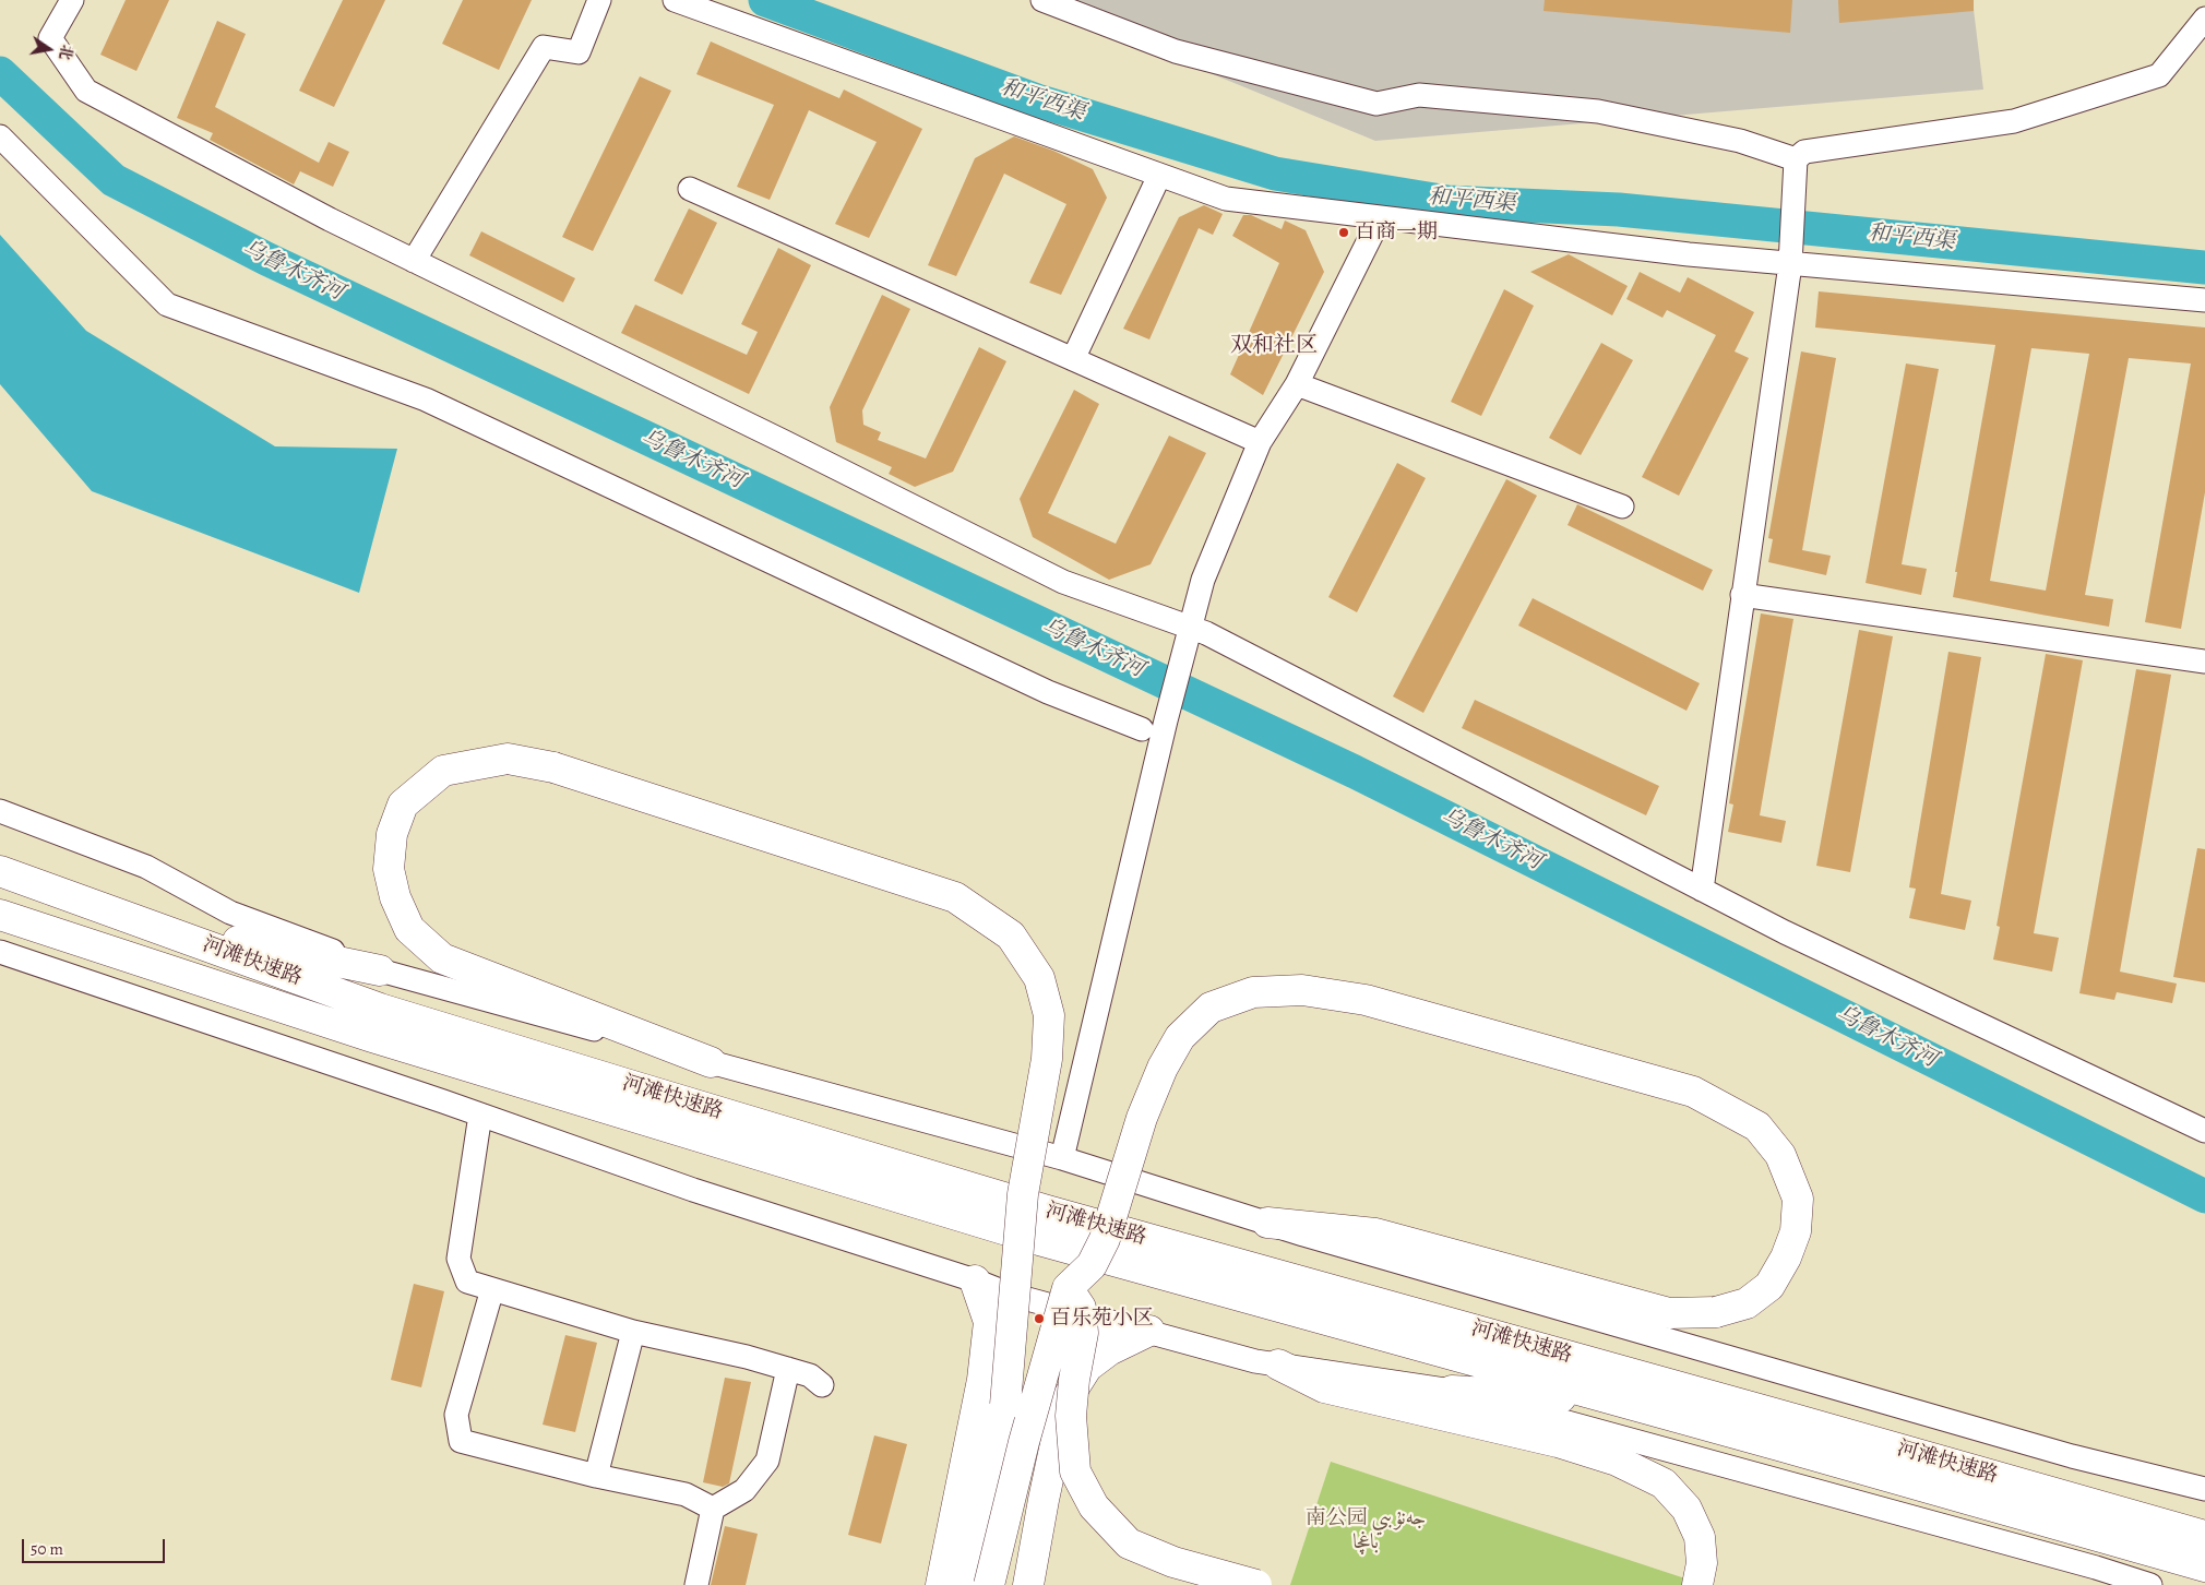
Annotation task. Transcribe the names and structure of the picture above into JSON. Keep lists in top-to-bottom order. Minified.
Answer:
{"streets":{"main road":["河滩快速路"]},"districts":["双和社区"],"water":["和平西渠","乌鲁木齐河"],"parks":["南公园 جەنۇبىي باغچا"],"places":["百商一期","百乐苑小区"],"scale_bar":"50 m","north":"right"}
